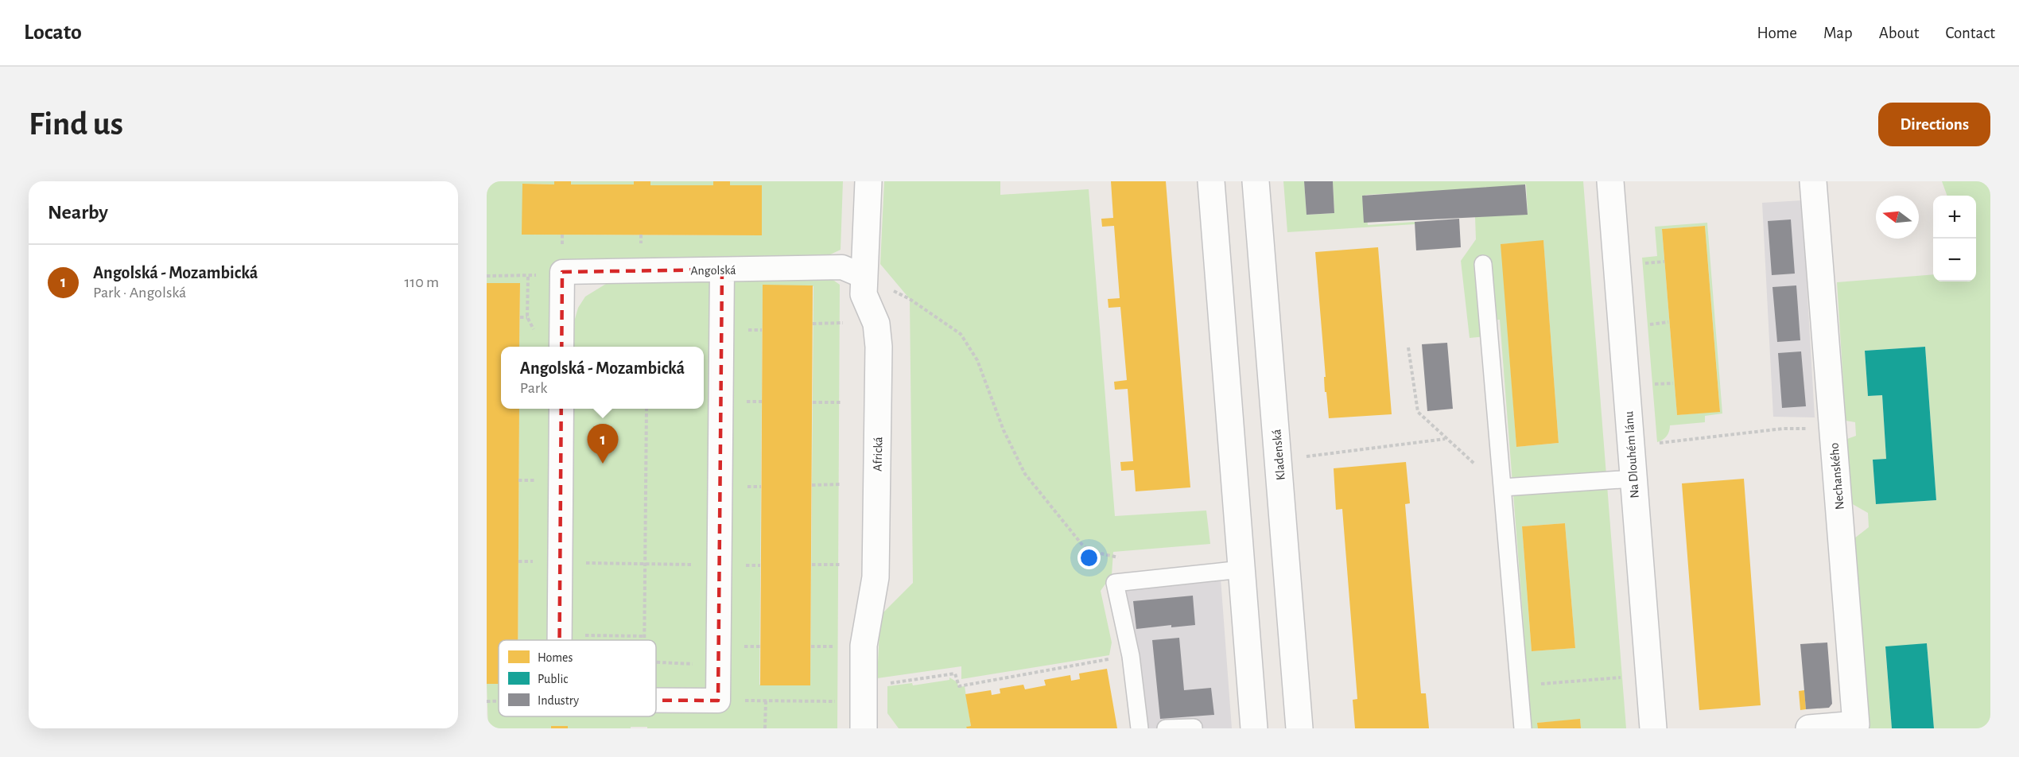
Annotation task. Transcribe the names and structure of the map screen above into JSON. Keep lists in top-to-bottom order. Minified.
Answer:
{"streets":{"street":["Angolská","Africká","Kladenská","Na Dlouhém lánu","Nechanského"]},"crossings":[["Angolská","Africká"]],"legend":["Homes","Public","Industry"],"north":"left","page":{"header":"Locato","nav":["Home","Map","About","Contact"],"buttons":"Directions","title":"Find us","heading":"Nearby","map_buttons":["+","−"],"list":[{"mark":"1","name":"Angolská - Mozambická","note":"Park · Angolská","value":"110 m"}],"popup":["Angolská - Mozambická","Park"],"pins":"1"}}
